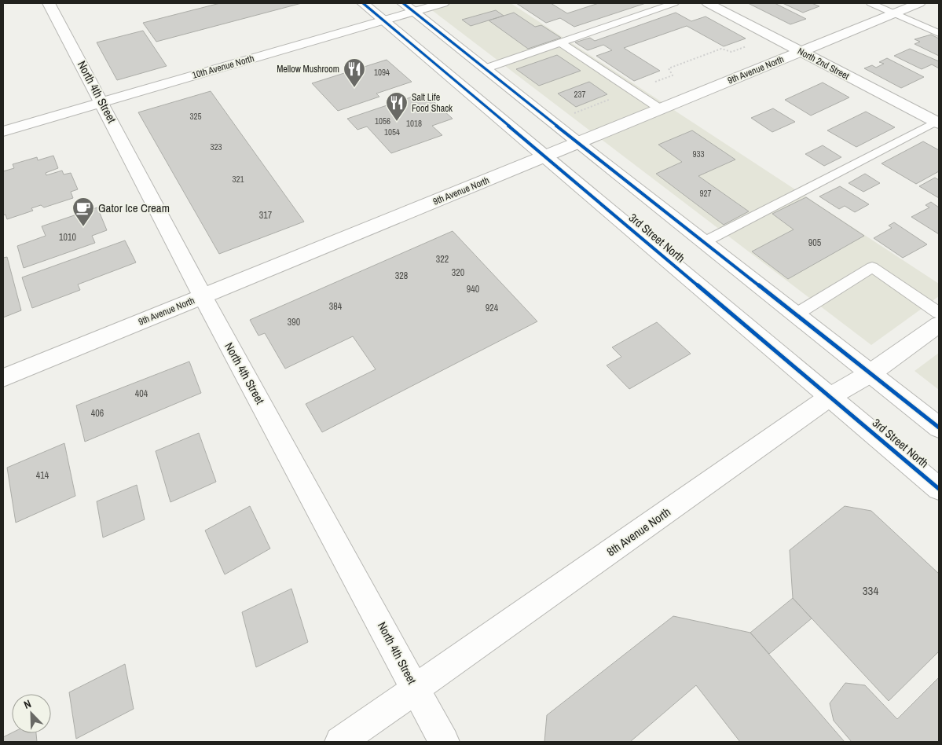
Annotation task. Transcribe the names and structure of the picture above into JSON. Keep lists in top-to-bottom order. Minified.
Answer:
{"streets":{"street":["North 2nd Street","10th Avenue North","9th Avenue North","North 4th Street","3rd Street North","8th Avenue North"]},"crossings":[["North 2nd Street","9th Avenue North"],["10th Avenue North","North 4th Street"],["10th Avenue North","3rd Street North"],["9th Avenue North","North 4th Street"],["9th Avenue North","3rd Street North"],["North 4th Street","8th Avenue North"],["3rd Street North","8th Avenue North"]],"places":{"restaurant":["Mellow Mushroom","Salt Life Food Shack"],"cafe":["Gator Ice Cream"]},"house_numbers":["1094","237","325","1056","1018","1054","323","933","321","927","317","1010","905","322","320","328","940","384","924","390","404","406","414","334"],"north":"top left"}
